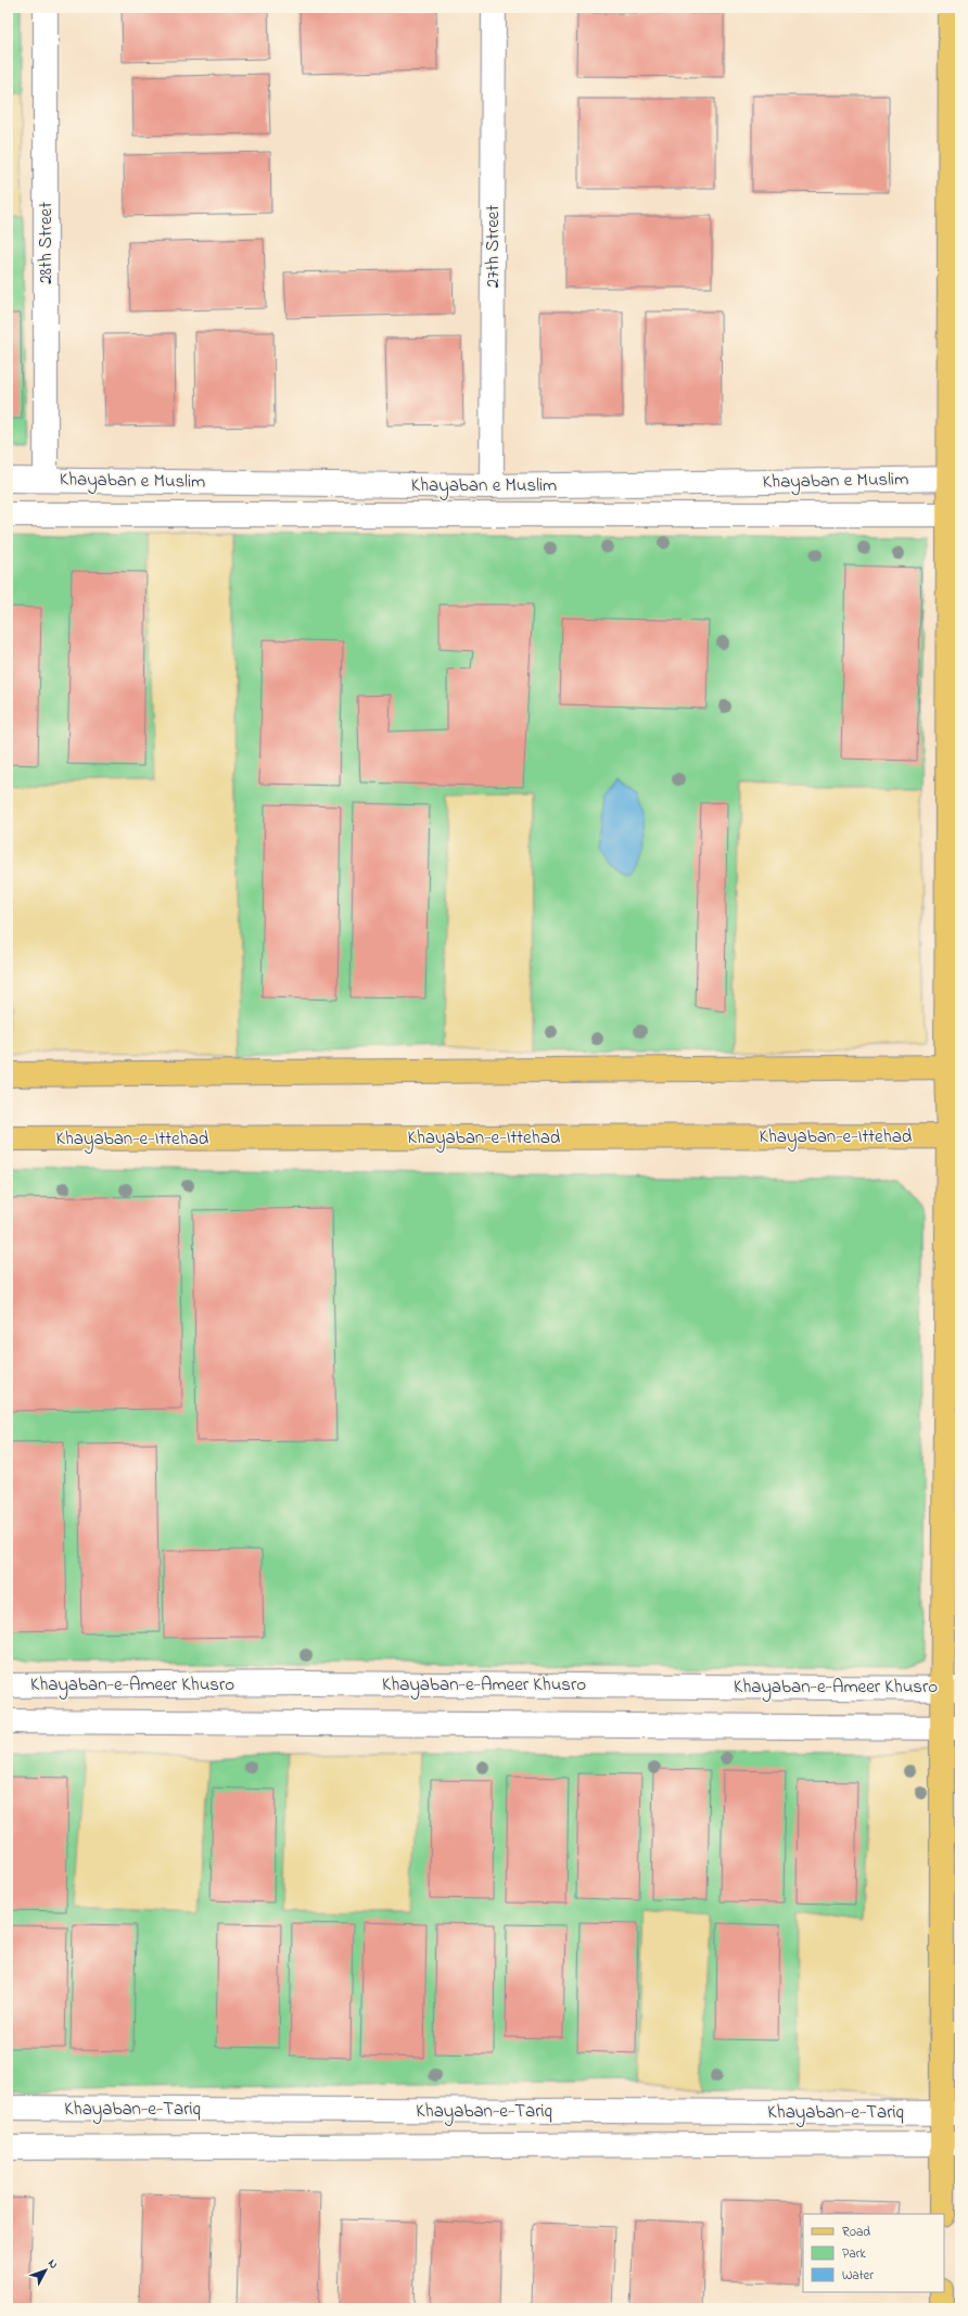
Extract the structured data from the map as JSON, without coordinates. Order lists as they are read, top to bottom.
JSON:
{
  "streets": {
    "main road": ["Khayaban-e-Ittehad"],
    "street": [
      "28th Street",
      "27th Street",
      "Khayaban e Muslim",
      "Khayaban-e-Ameer Khusro",
      "Khayaban-e-Tariq"
    ]
  },
  "crossings": [
    ["28th Street", "Khayaban e Muslim"],
    ["27th Street", "Khayaban e Muslim"]
  ],
  "legend": ["Road", "Park", "Water"],
  "north": "top right"
}
